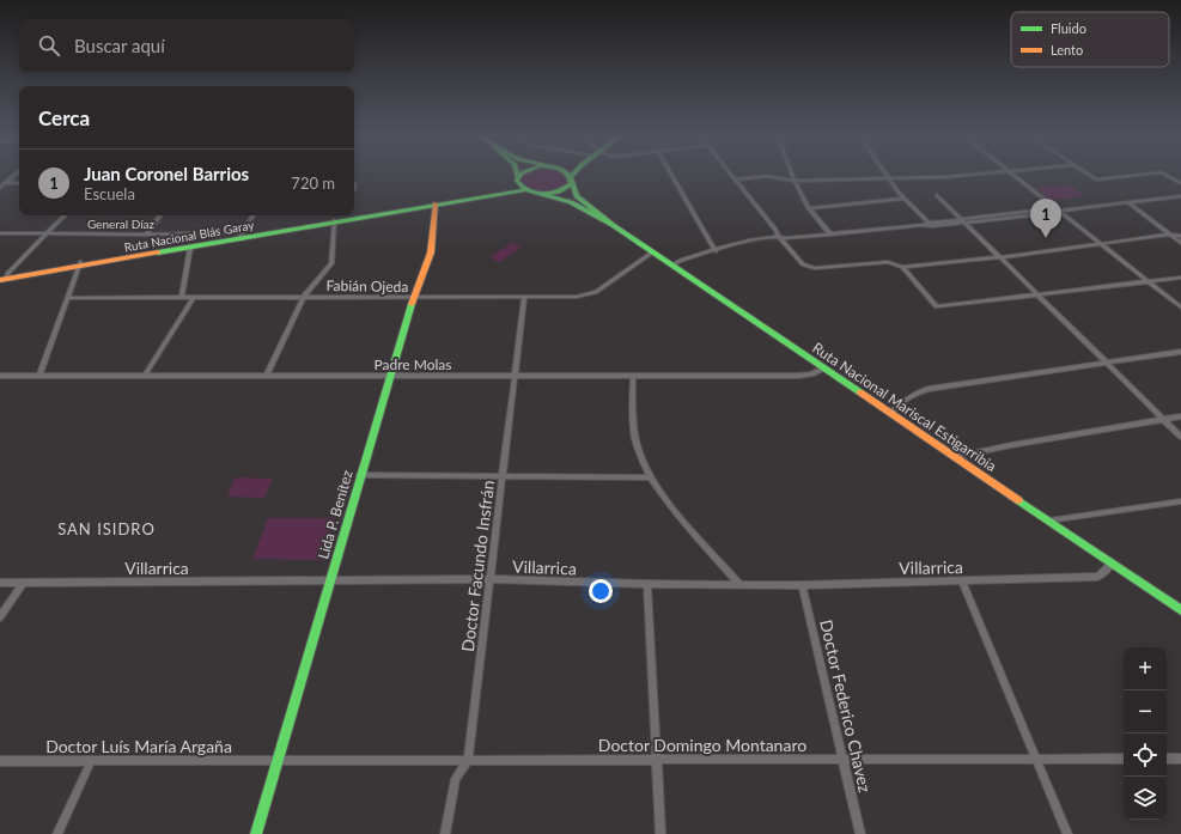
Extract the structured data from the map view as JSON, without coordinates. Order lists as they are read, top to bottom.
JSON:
{
  "streets": {
    "main road": ["Ruta Nacional Blás Garay", "Ruta Nacional Mariscal Estigarribia", "Lida P. Benítez"],
    "street": [
      "General Díaz",
      "Fabián Ojeda",
      "Padre Molas",
      "Doctor Facundo Insfrán",
      "Villarrica",
      "Doctor Federico Chavez",
      "Doctor Domingo Montanaro",
      "Doctor Luís María Argaña"
    ]
  },
  "crossings": [
    ["General Díaz", "Ruta Nacional Blás Garay"],
    ["Ruta Nacional Blás Garay", "Lida P. Benítez"],
    ["Fabián Ojeda", "Ruta Nacional Mariscal Estigarribia"],
    ["Fabián Ojeda", "Lida P. Benítez"],
    ["Fabián Ojeda", "Doctor Facundo Insfrán"],
    ["Padre Molas", "Ruta Nacional Mariscal Estigarribia"],
    ["Padre Molas", "Lida P. Benítez"],
    ["Padre Molas", "Doctor Facundo Insfrán"],
    ["Ruta Nacional Mariscal Estigarribia", "Villarrica"],
    ["Lida P. Benítez", "Villarrica"],
    ["Lida P. Benítez", "Doctor Domingo Montanaro"],
    ["Lida P. Benítez", "Doctor Luís María Argaña"],
    ["Doctor Facundo Insfrán", "Villarrica"],
    ["Doctor Facundo Insfrán", "Doctor Domingo Montanaro"],
    ["Villarrica", "Doctor Federico Chavez"],
    ["Doctor Federico Chavez", "Doctor Domingo Montanaro"],
    ["Doctor Domingo Montanaro", "Doctor Luís María Argaña"]
  ],
  "districts": ["SAN ISIDRO"],
  "legend": ["Fluido", "Lento"],
  "page": {
    "search": "Buscar aquí",
    "heading": "Cerca",
    "list": [
      {
        "mark": "1",
        "name": "Juan Coronel Barrios",
        "note": "Escuela",
        "value": "720 m"
      }
    ],
    "pins": "1",
    "map_buttons": ["+", "−"]
  }
}
